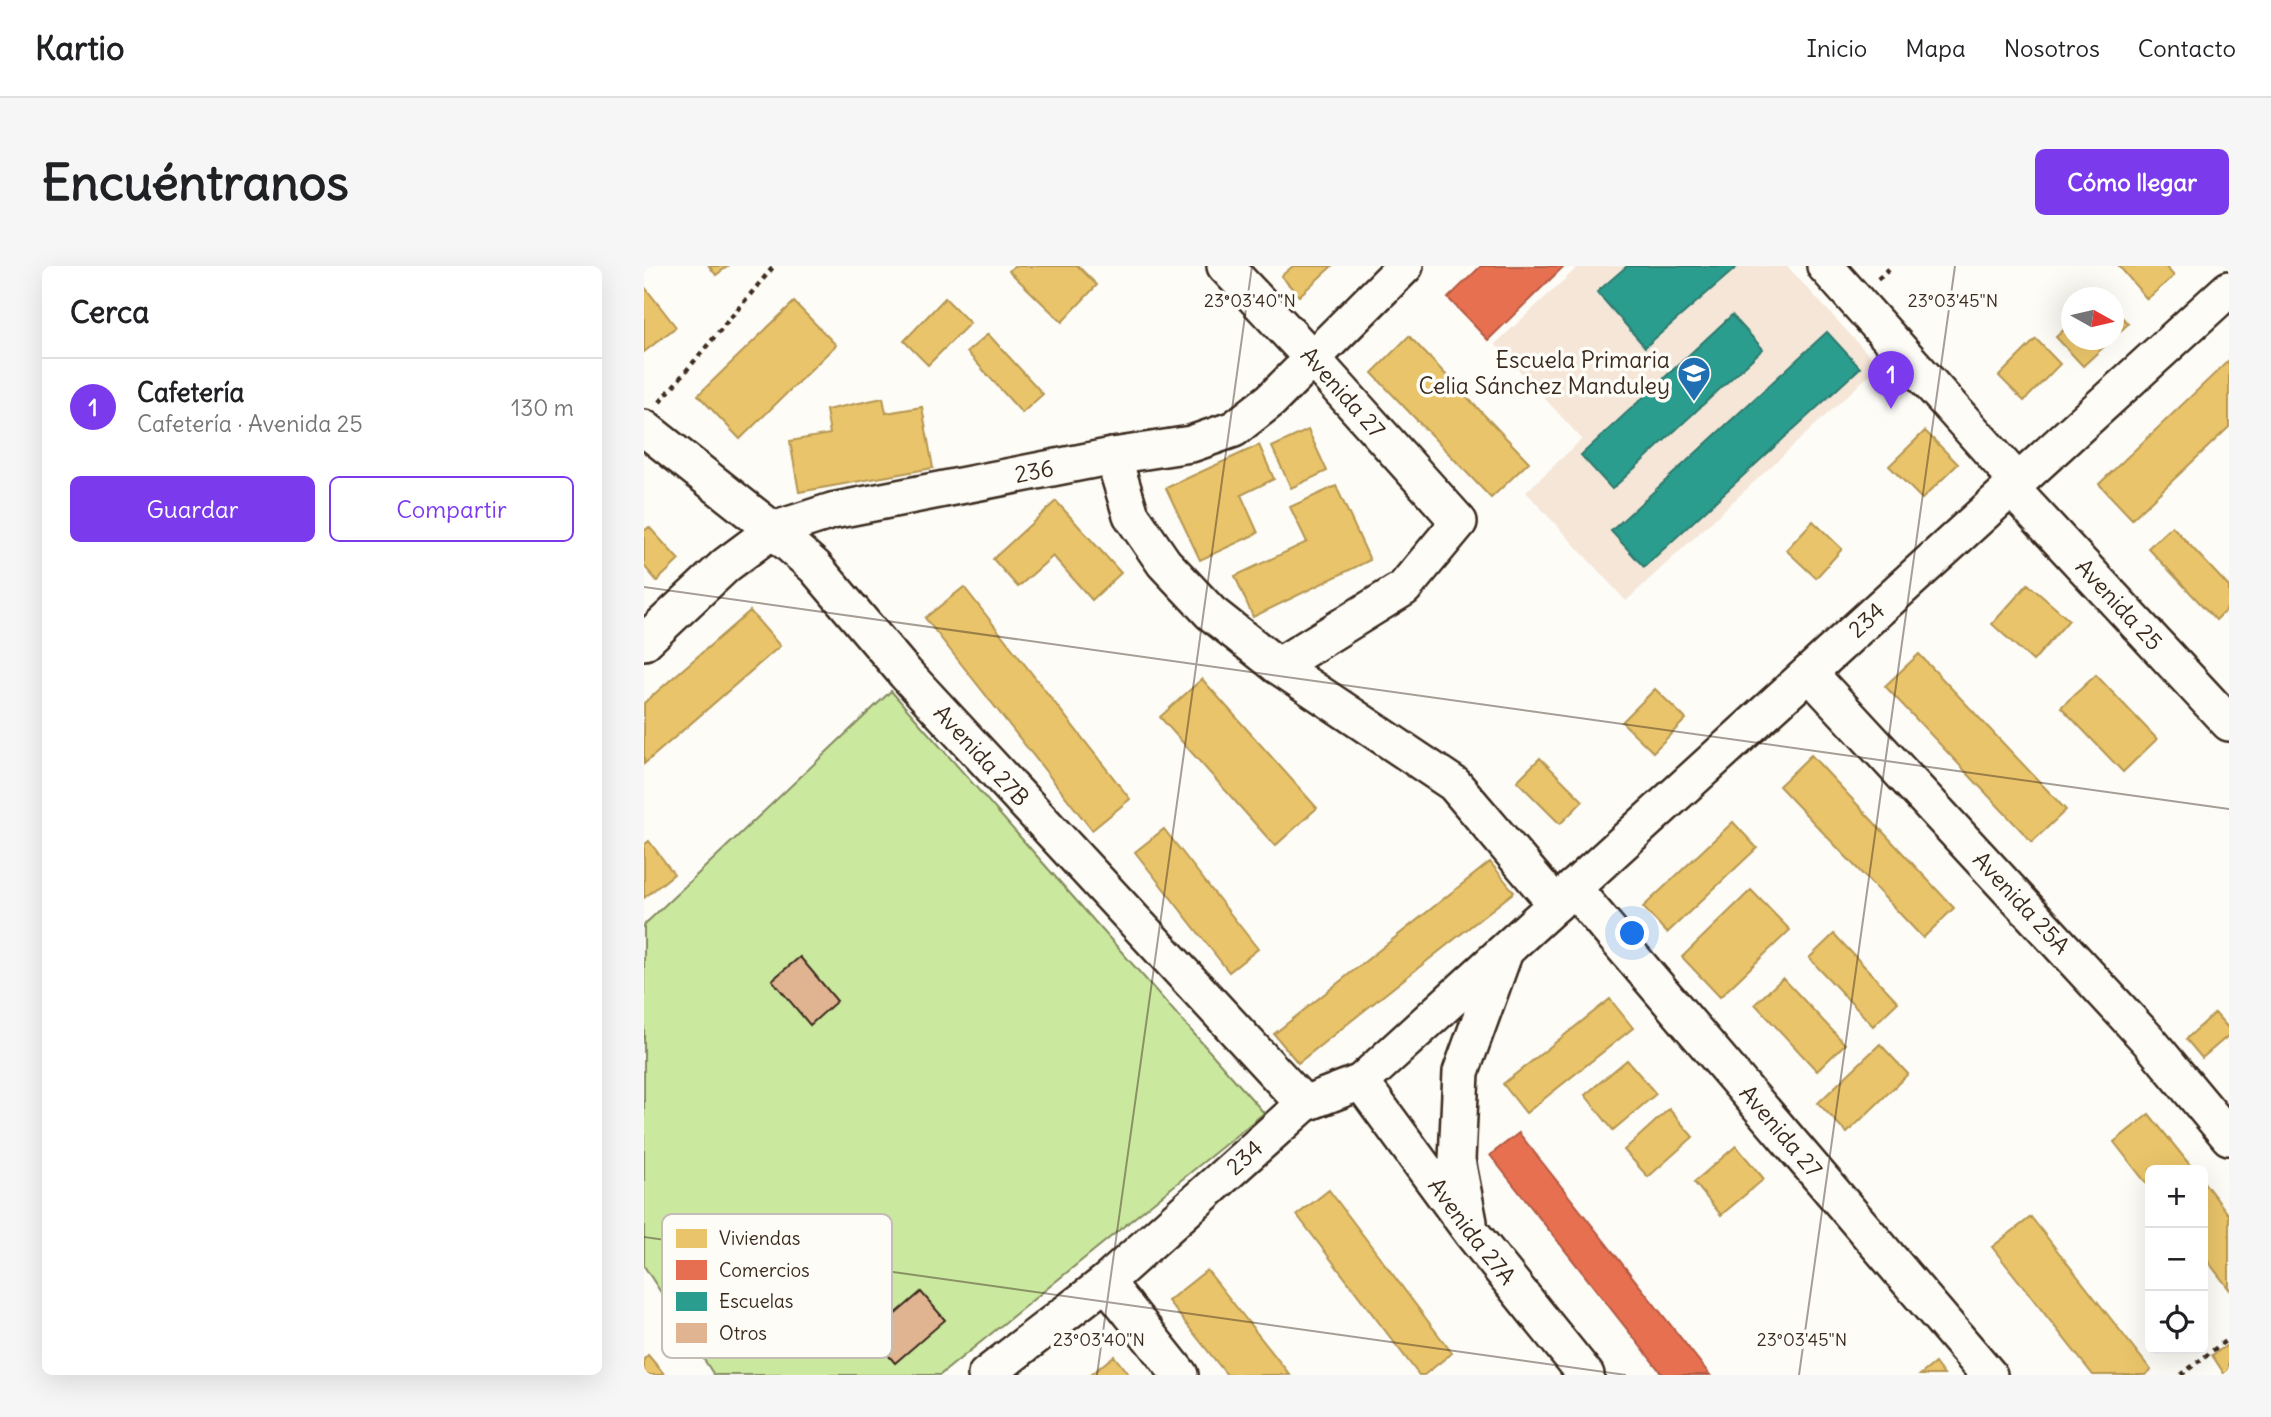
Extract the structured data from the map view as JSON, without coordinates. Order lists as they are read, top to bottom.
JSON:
{
  "streets": {
    "street": [
      "Avenida 27",
      "236",
      "Avenida 25",
      "234",
      "Avenida 27B",
      "Avenida 25A",
      "Avenida 27A"
    ]
  },
  "crossings": [
    ["Avenida 27", "236"],
    ["Avenida 27", "234"],
    ["236", "Avenida 27B"],
    ["Avenida 25", "234"],
    ["234", "Avenida 27B"],
    ["234", "Avenida 25A"],
    ["234", "Avenida 27A"]
  ],
  "places": {
    "school or university": ["Escuela Primaria Celia Sánchez Manduley"]
  },
  "legend": [
    "Viviendas",
    "Comercios",
    "Escuelas",
    "Otros"
  ],
  "north": "right",
  "page": {
    "header": "Kartio",
    "nav": [
      "Inicio",
      "Mapa",
      "Nosotros",
      "Contacto"
    ],
    "buttons": [
      "Cómo llegar",
      ["Guardar", "Compartir"]
    ],
    "title": "Encuéntranos",
    "heading": "Cerca",
    "pins": "1",
    "list": [
      {
        "mark": "1",
        "name": "Cafetería",
        "note": "Cafetería · Avenida 25",
        "value": "130 m"
      }
    ],
    "map_buttons": ["+", "−"]
  },
  "coordinates": ["23°03'40\"N", "23°03'45\"N"]
}
